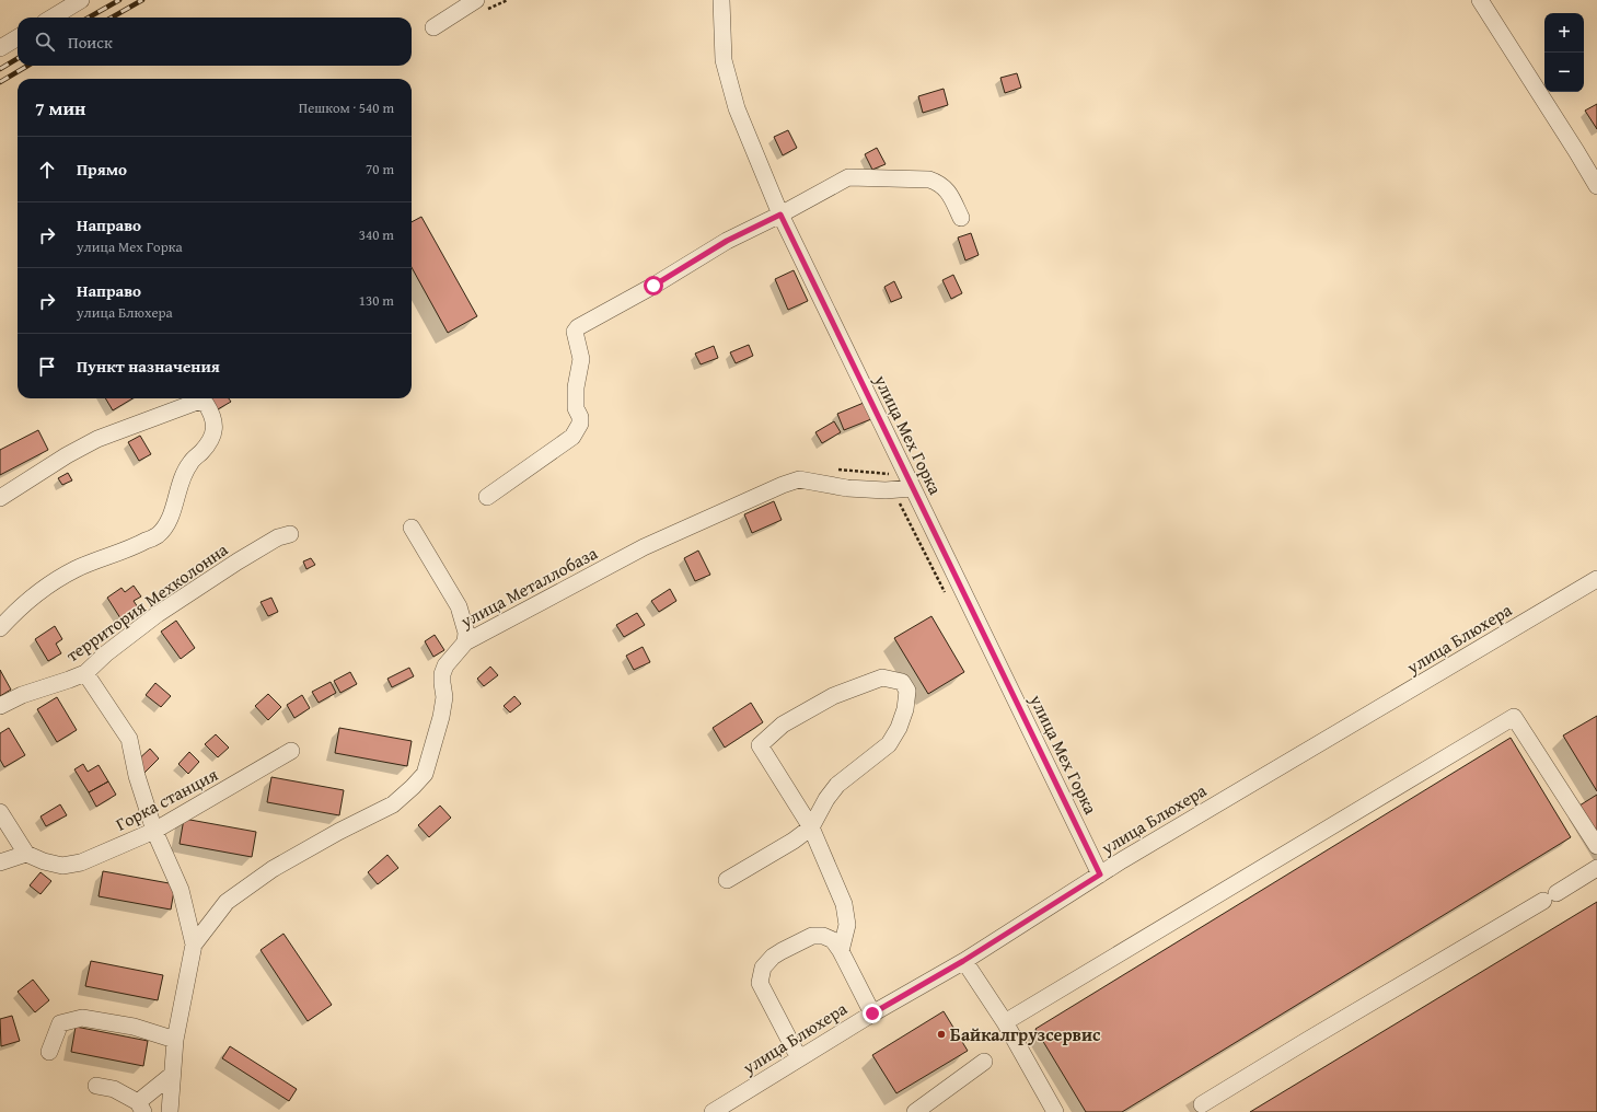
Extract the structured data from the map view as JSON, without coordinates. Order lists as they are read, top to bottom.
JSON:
{
  "streets": {
    "street": [
      "улица Мех Горка",
      "улица Металлобаза",
      "территория Мехколонна",
      "улица Блюхера",
      "Горка станция"
    ]
  },
  "crossings": [
    ["улица Мех Горка", "улица Металлобаза"],
    ["улица Мех Горка", "улица Блюхера"]
  ],
  "places": ["Байкалгрузсервис"],
  "page": {
    "map_buttons": ["+", "−"],
    "search": "Поиск",
    "heading": ["7 мин", "Пешком · 540 m"],
    "list": [
      ["Прямо", "70 m"],
      ["Направо", "улица Мех Горка", "340 m"],
      ["Направо", "улица Блюхера", "130 m"],
      "Пункт назначения"
    ]
  }
}
